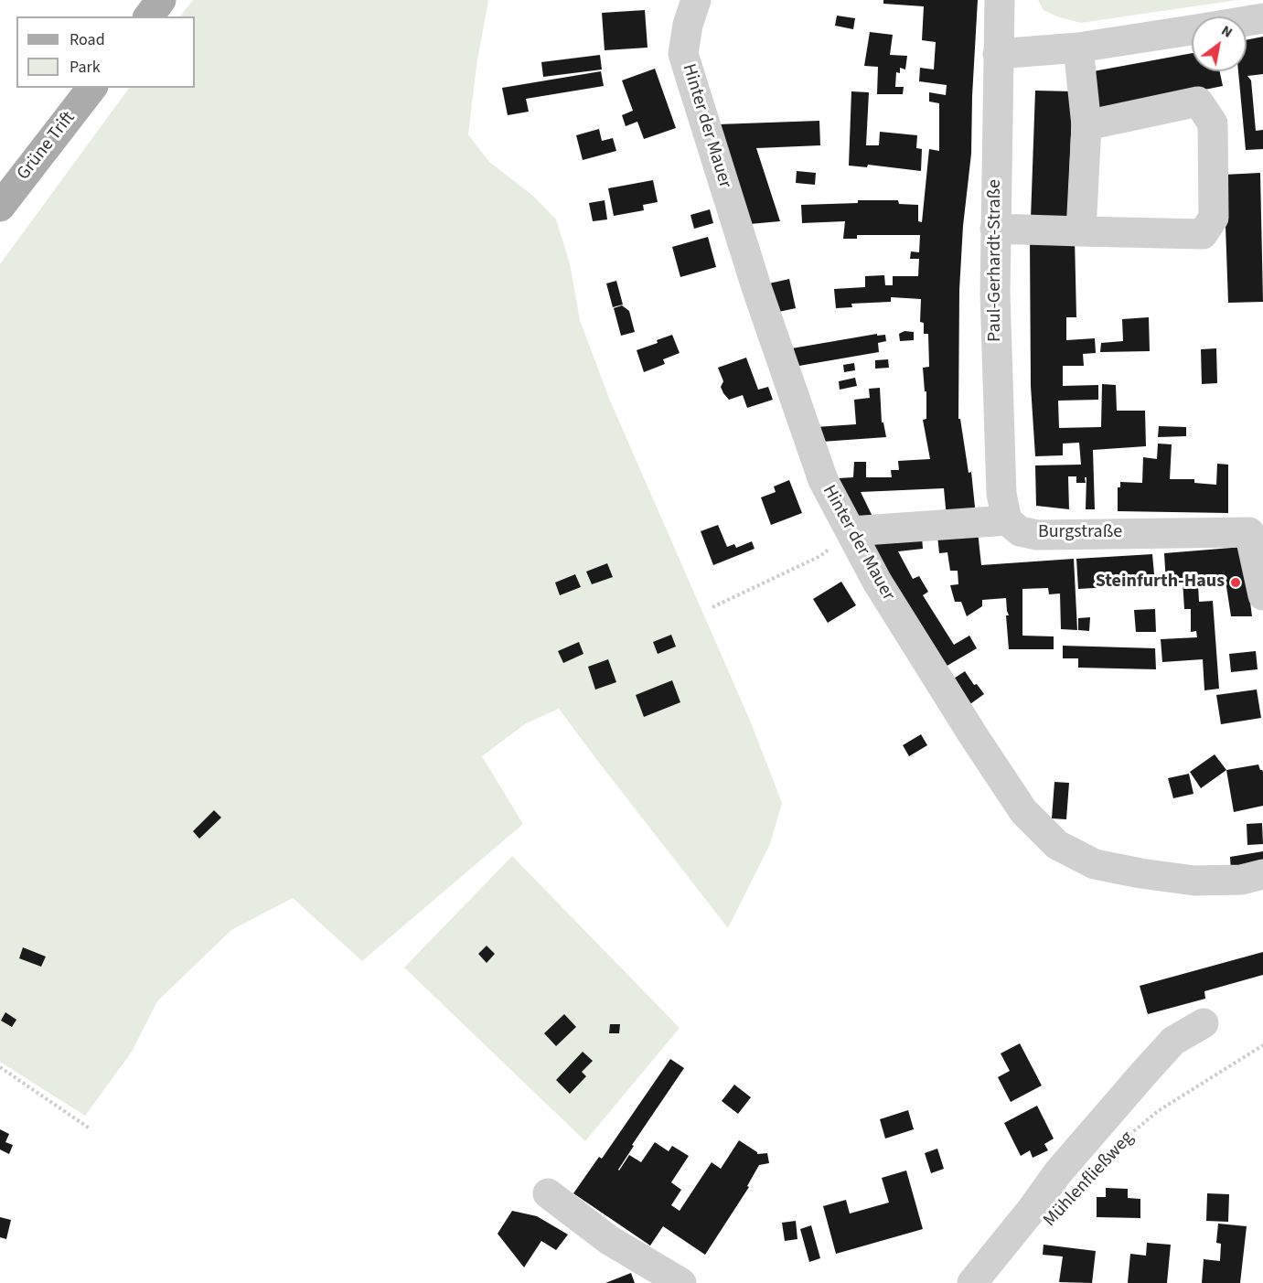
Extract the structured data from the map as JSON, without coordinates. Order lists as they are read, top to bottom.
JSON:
{
  "streets": {
    "main road": ["Grüne Trift"],
    "street": ["Hinter der Mauer", "Paul-Gerhardt-Straße", "Burgstraße"],
    "path": ["Mühlenfließweg"]
  },
  "crossings": [
    ["Paul-Gerhardt-Straße", "Burgstraße"]
  ],
  "places": ["Steinfurth-Haus"],
  "legend": ["Road", "Park"],
  "north": "top right"
}
